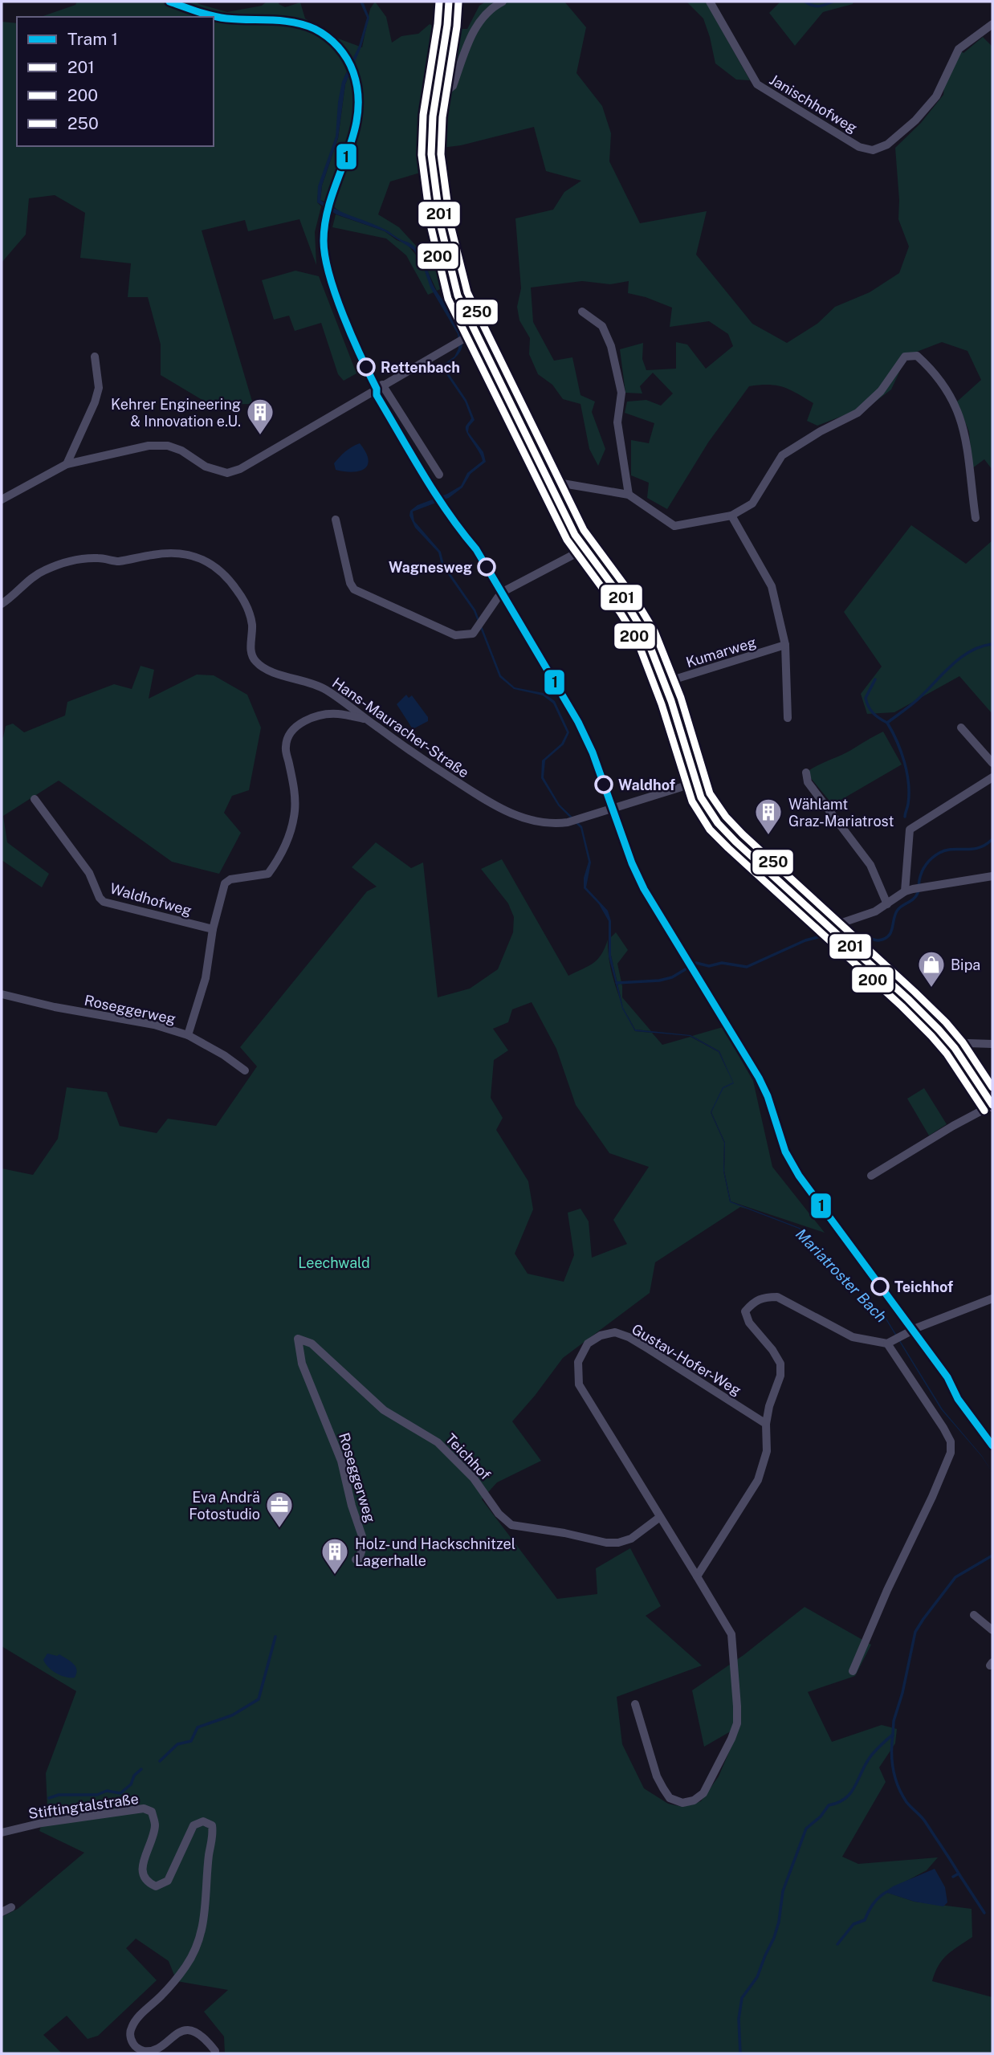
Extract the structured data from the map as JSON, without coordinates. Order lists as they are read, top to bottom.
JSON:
{
  "streets": {
    "street": [
      "Janischhofweg",
      "Kumarweg",
      "Hans-Mauracher-Straße",
      "Waldhofweg",
      "Roseggerweg",
      "Gustav-Hofer-Weg",
      "Teichhof",
      "Stiftingtalstraße"
    ]
  },
  "crossings": [
    ["Roseggerweg", "Teichhof"],
    ["Gustav-Hofer-Weg", "Teichhof"]
  ],
  "water": ["Mariatroster Bach"],
  "parks": ["Leechwald"],
  "places": {
    "other": [
      "Rettenbach",
      "Wagnesweg",
      "Waldhof",
      "Teichhof"
    ],
    "building": ["Kehrer Engineering & Innovation e.U.", "Wählamt Graz-Mariatrost", "Holz- und Hackschnitzel Lagerhalle"],
    "shop": ["Bipa"],
    "office": ["Eva Andrä Fotostudio"]
  },
  "lines": [
    "tram line 1",
    "transit line 201",
    "transit line 200",
    "transit line 250"
  ],
  "legend": [
    "Tram 1",
    "201",
    "200",
    "250"
  ]
}
